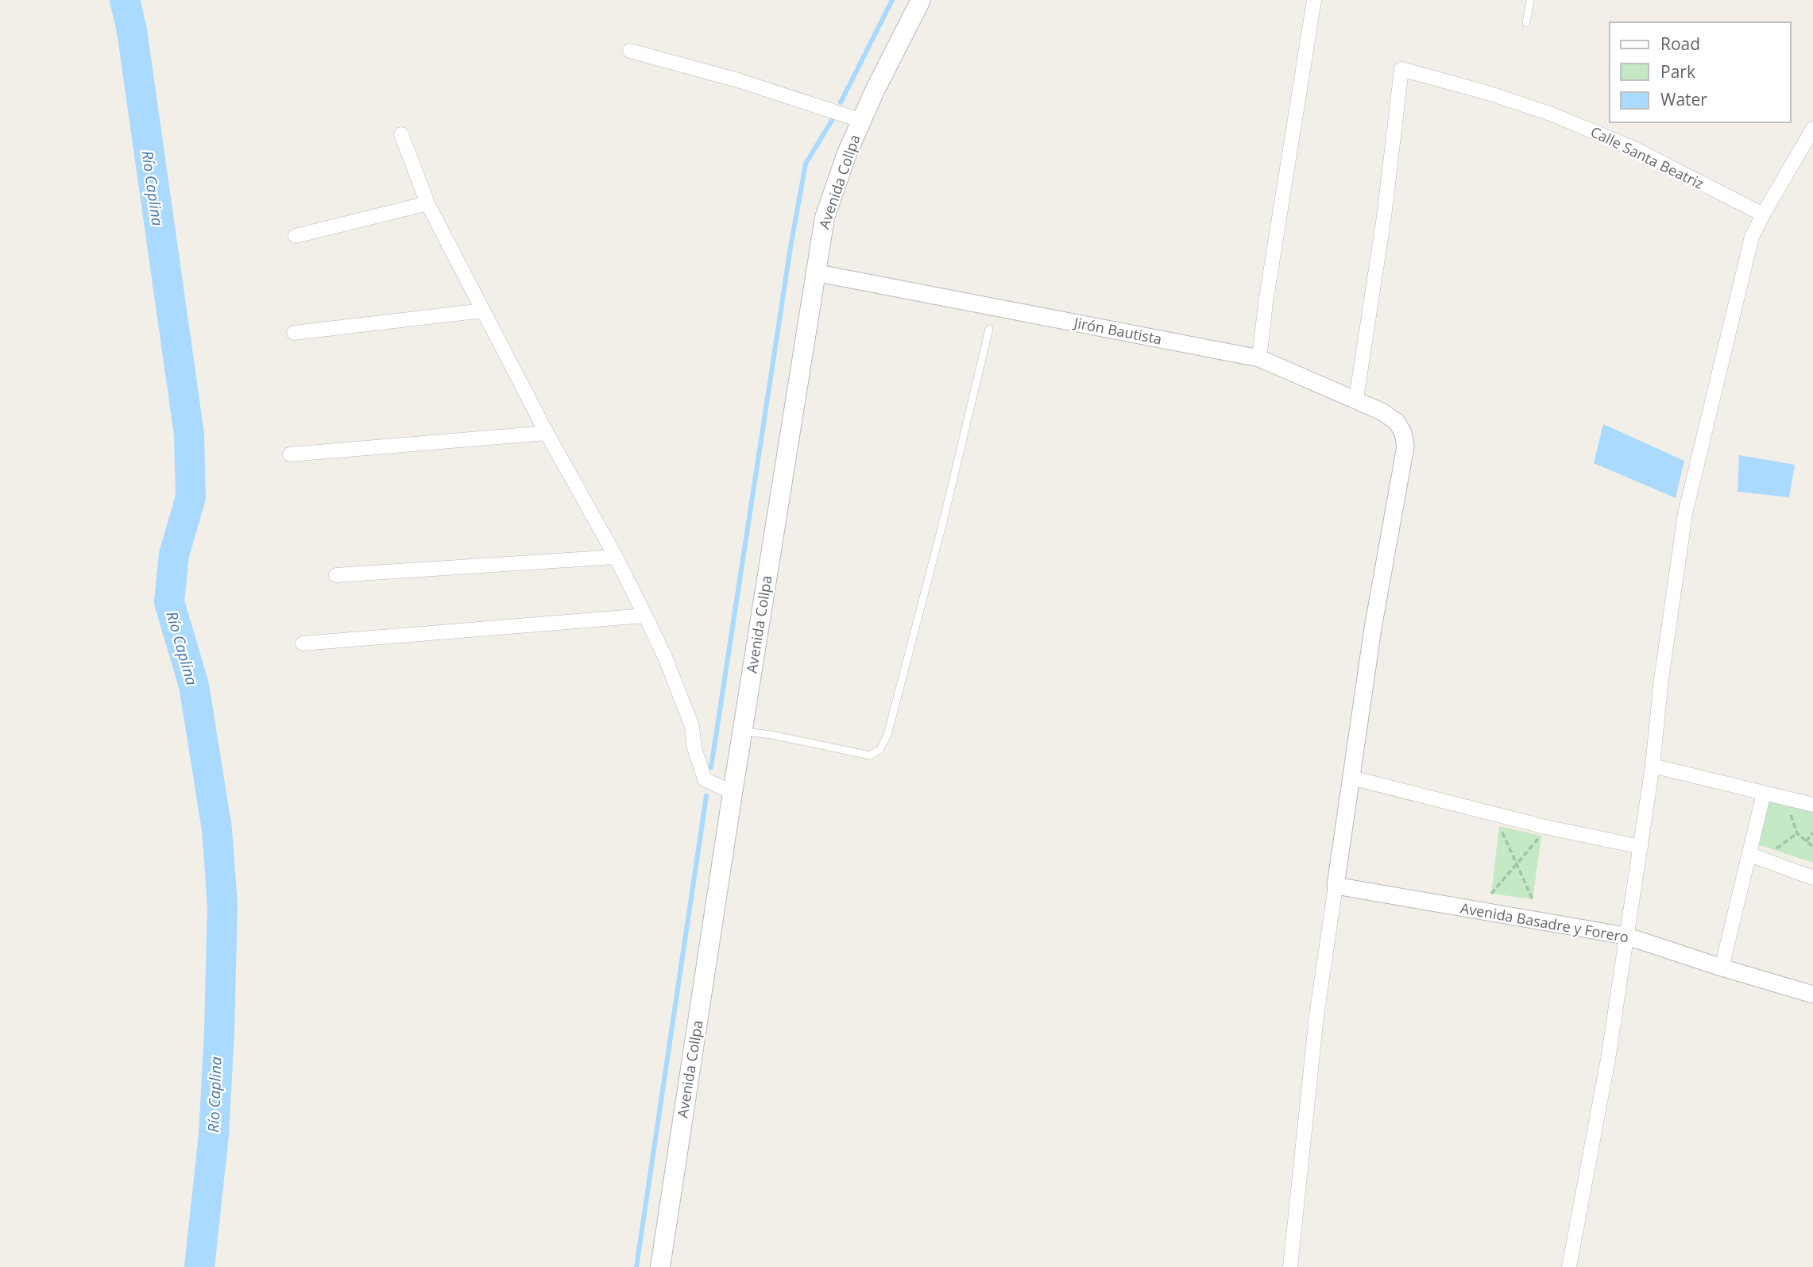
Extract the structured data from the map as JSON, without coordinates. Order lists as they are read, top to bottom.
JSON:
{
  "streets": {
    "main road": ["Avenida Collpa"],
    "street": ["Calle Santa Beatriz", "Jirón Bautista", "Avenida Basadre y Forero"]
  },
  "crossings": [
    ["Calle Santa Beatriz", "Jirón Bautista"],
    ["Avenida Collpa", "Jirón Bautista"]
  ],
  "water": ["Río Caplina"],
  "legend": ["Road", "Park", "Water"]
}
